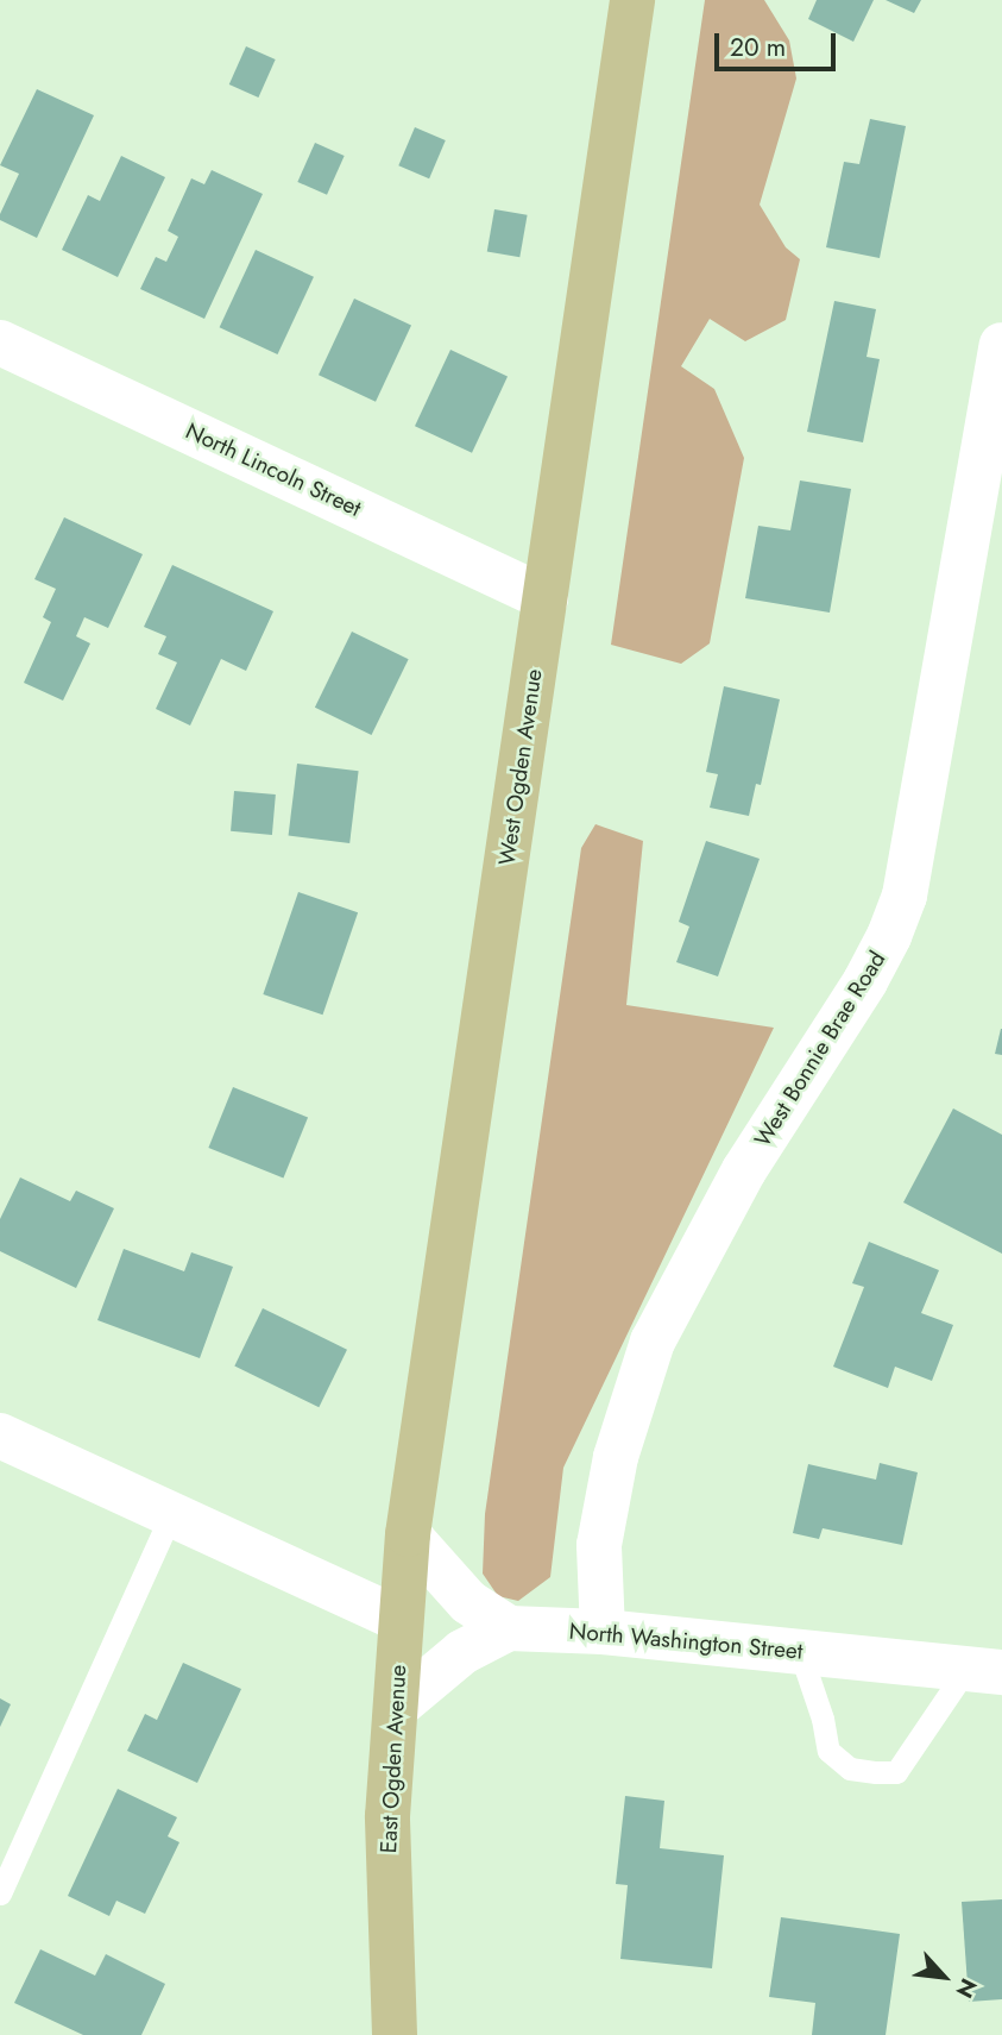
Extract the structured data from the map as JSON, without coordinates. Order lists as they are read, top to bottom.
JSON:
{
  "streets": {
    "main road": ["West Ogden Avenue", "East Ogden Avenue"],
    "street": ["North Lincoln Street", "West Bonnie Brae Road", "North Washington Street"]
  },
  "crossings": [
    ["North Lincoln Street", "West Ogden Avenue"],
    ["West Ogden Avenue", "East Ogden Avenue"],
    ["West Bonnie Brae Road", "North Washington Street"]
  ],
  "scale_bar": "20 m",
  "north": "bottom right"
}
